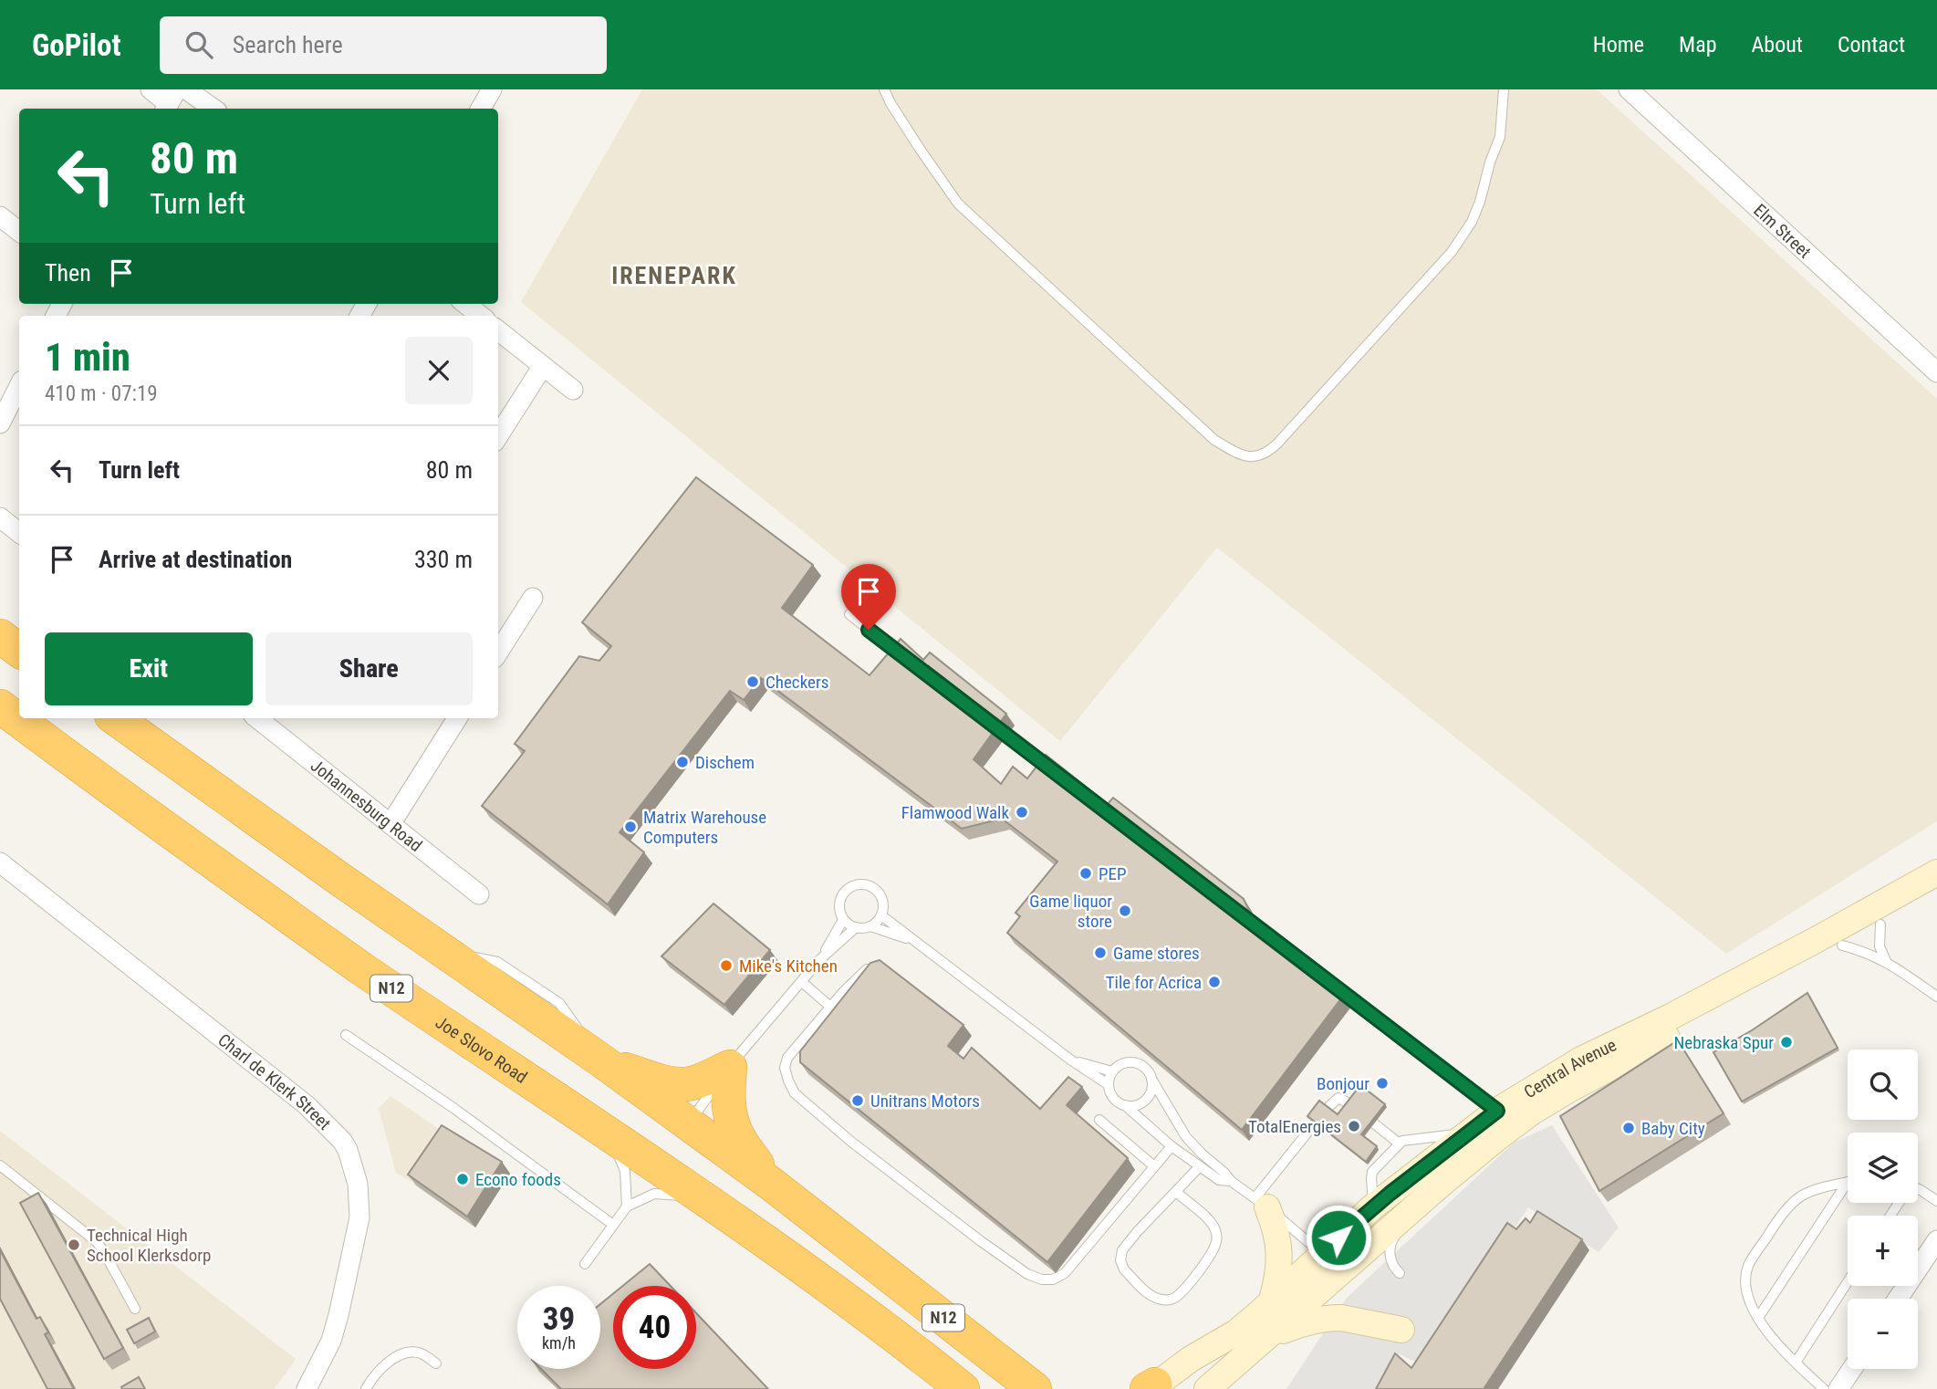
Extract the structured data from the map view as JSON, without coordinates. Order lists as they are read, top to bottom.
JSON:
{
  "streets": {
    "highway": ["N12", "Joe Slovo Road"],
    "street": [
      "Elm Street",
      "Johannesburg Road",
      "Central Avenue",
      "Charl de Klerk Street"
    ]
  },
  "districts": ["IRENEPARK"],
  "places": [
    "Checkers",
    "Dischem",
    "Flamwood Walk",
    "Matrix Warehouse Computers",
    "PEP",
    "Game liquor store",
    "Game stores",
    "Mike's Kitchen",
    "Tile for Acrica",
    "Nebraska Spur",
    "Bonjour",
    "Unitrans Motors",
    "TotalEnergies",
    "Baby City",
    "Econo foods",
    "Technical High School Klerksdorp"
  ],
  "page": {
    "header": "GoPilot",
    "search": "Search here",
    "nav": [
      "Home",
      "Map",
      "About",
      "Contact"
    ],
    "turn": ["80 m", "Turn left"],
    "then": "Then",
    "heading": ["1 min", "410 m · 07:19"],
    "list": [
      {
        "name": "Turn left",
        "value": "80 m"
      },
      {
        "name": "Arrive at destination",
        "value": "330 m"
      }
    ],
    "buttons": ["Exit", "Share"],
    "map_buttons": ["+", "−"],
    "speed": "39 km/h",
    "limit": "40"
  }
}
